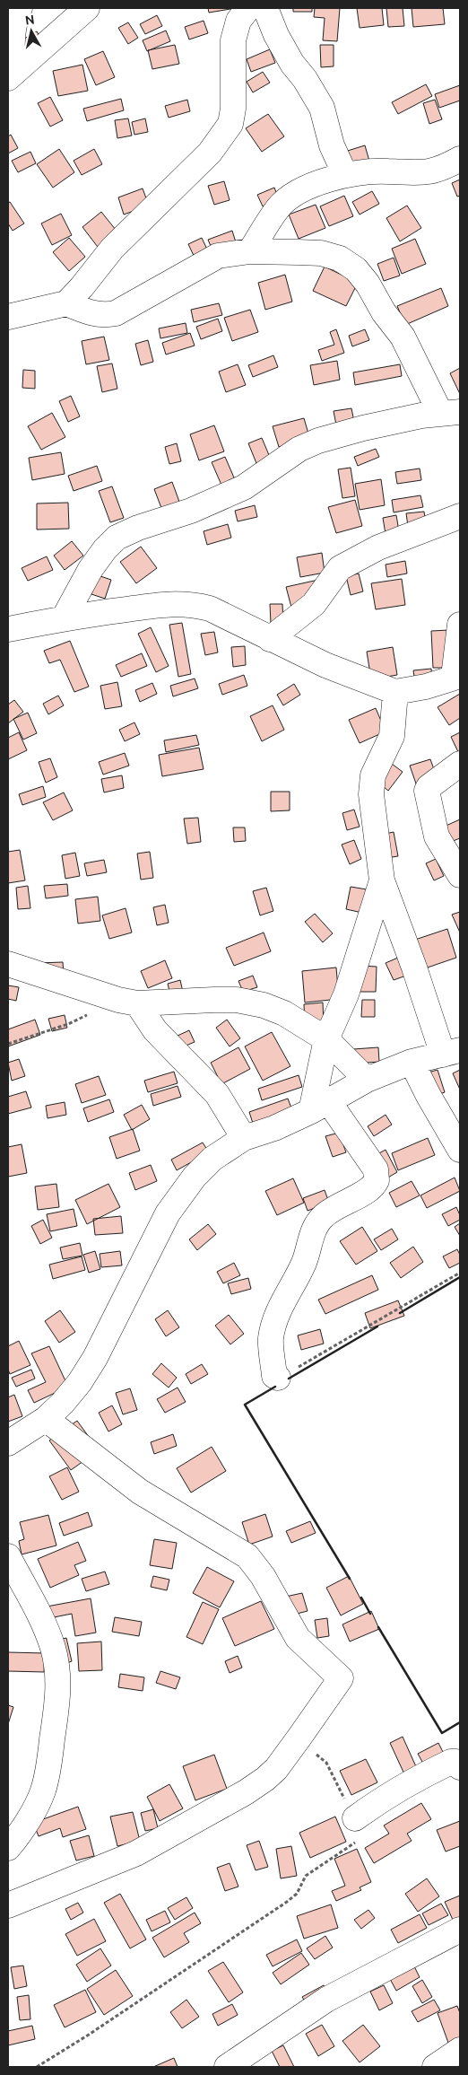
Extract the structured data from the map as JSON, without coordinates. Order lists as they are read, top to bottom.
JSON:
{
  "north": "top"
}
